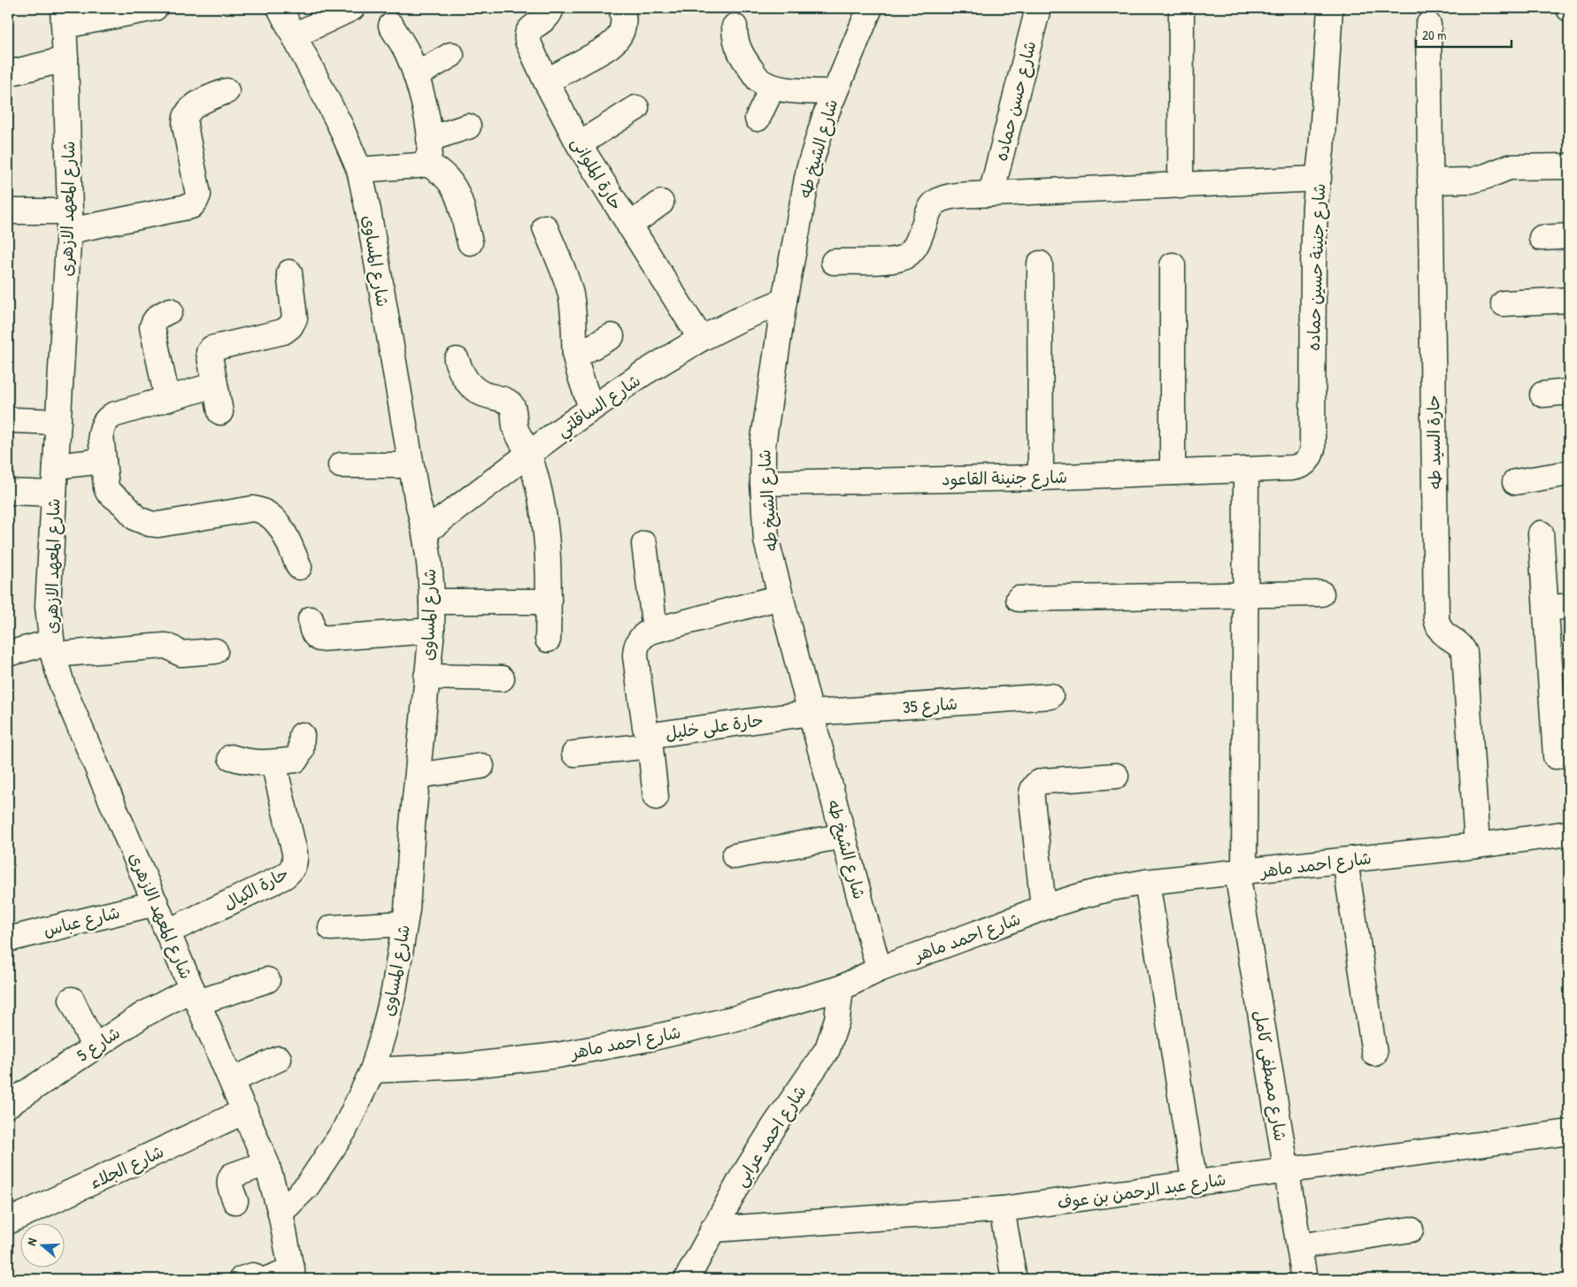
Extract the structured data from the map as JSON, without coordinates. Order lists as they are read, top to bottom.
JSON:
{
  "streets": {
    "street": [
      "شارع حسن حماده",
      "شارع الشيخ طه",
      "حارة الملوانى",
      "شارع المعهد الازهرى",
      "شارع المساوى",
      "شارع جنينة حسين حماده",
      "شارع الساقلتي",
      "حارة السيد طه",
      "شارع جنينة القاعود",
      "شارع 35",
      "حارة على خليل",
      "شارع احمد ماهر",
      "حارة الكيال",
      "شارع عباس",
      "شارع 5",
      "شارع مصطفى كامل",
      "شارع احمد عرابى",
      "شارع الجلاء",
      "شارع عبد الرحمن بن عوف"
    ]
  },
  "crossings": [
    ["شارع الشيخ طه", "شارع الساقلتي"],
    ["شارع الشيخ طه", "شارع جنينة القاعود"],
    ["شارع الشيخ طه", "شارع 35"],
    ["شارع الشيخ طه", "حارة على خليل"],
    ["شارع الشيخ طه", "شارع احمد ماهر"],
    ["حارة الملوانى", "شارع الساقلتي"],
    ["شارع المعهد الازهرى", "شارع المساوى"],
    ["شارع المعهد الازهرى", "حارة الكيال"],
    ["شارع المعهد الازهرى", "شارع عباس"],
    ["شارع المعهد الازهرى", "شارع 5"],
    ["شارع المعهد الازهرى", "شارع الجلاء"],
    ["شارع المساوى", "شارع الساقلتي"],
    ["شارع المساوى", "شارع احمد ماهر"],
    ["شارع جنينة حسين حماده", "شارع جنينة القاعود"],
    ["شارع جنينة حسين حماده", "شارع مصطفى كامل"],
    ["حارة السيد طه", "شارع احمد ماهر"],
    ["شارع جنينة القاعود", "شارع مصطفى كامل"],
    ["شارع 35", "حارة على خليل"],
    ["شارع احمد ماهر", "شارع مصطفى كامل"],
    ["شارع احمد ماهر", "شارع احمد عرابى"],
    ["شارع مصطفى كامل", "شارع عبد الرحمن بن عوف"],
    ["شارع احمد عرابى", "شارع عبد الرحمن بن عوف"]
  ],
  "scale_bar": "20 m",
  "north": "left"
}
